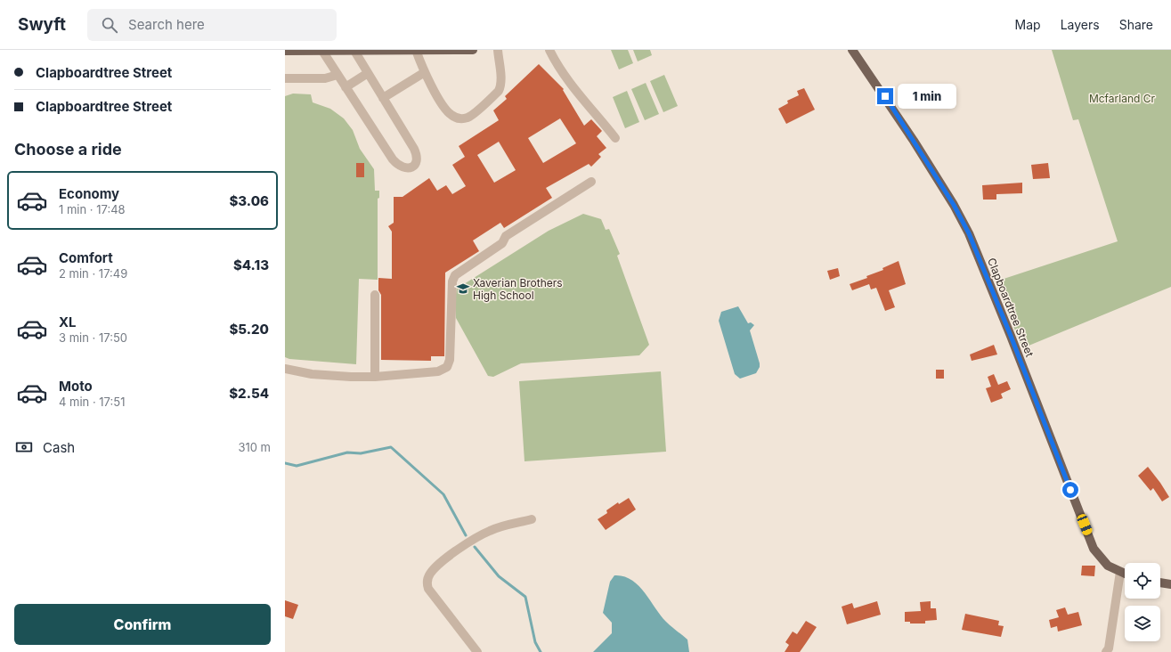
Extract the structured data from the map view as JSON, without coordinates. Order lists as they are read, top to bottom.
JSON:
{
  "streets": {
    "main road": ["Clapboardtree Street"]
  },
  "parks": ["Mcfarland Cr"],
  "places": {
    "school or university": ["Xaverian Brothers High School"]
  },
  "page": {
    "header": "Swyft",
    "search": "Search here",
    "nav": ["Map", "Layers", "Share"],
    "banner": ["Clapboardtree Street", "Clapboardtree Street"],
    "bubble": "1 min",
    "heading": "Choose a ride",
    "list": [
      {
        "name": "Economy",
        "note": "1 min · 17:48",
        "value": "$3.06"
      },
      {
        "name": "Comfort",
        "note": "2 min · 17:49",
        "value": "$4.13"
      },
      {
        "name": "XL",
        "note": "3 min · 17:50",
        "value": "$5.20"
      },
      {
        "name": "Moto",
        "note": "4 min · 17:51",
        "value": "$2.54"
      }
    ],
    "pay": ["Cash", "310 m"],
    "buttons": "Confirm"
  }
}
